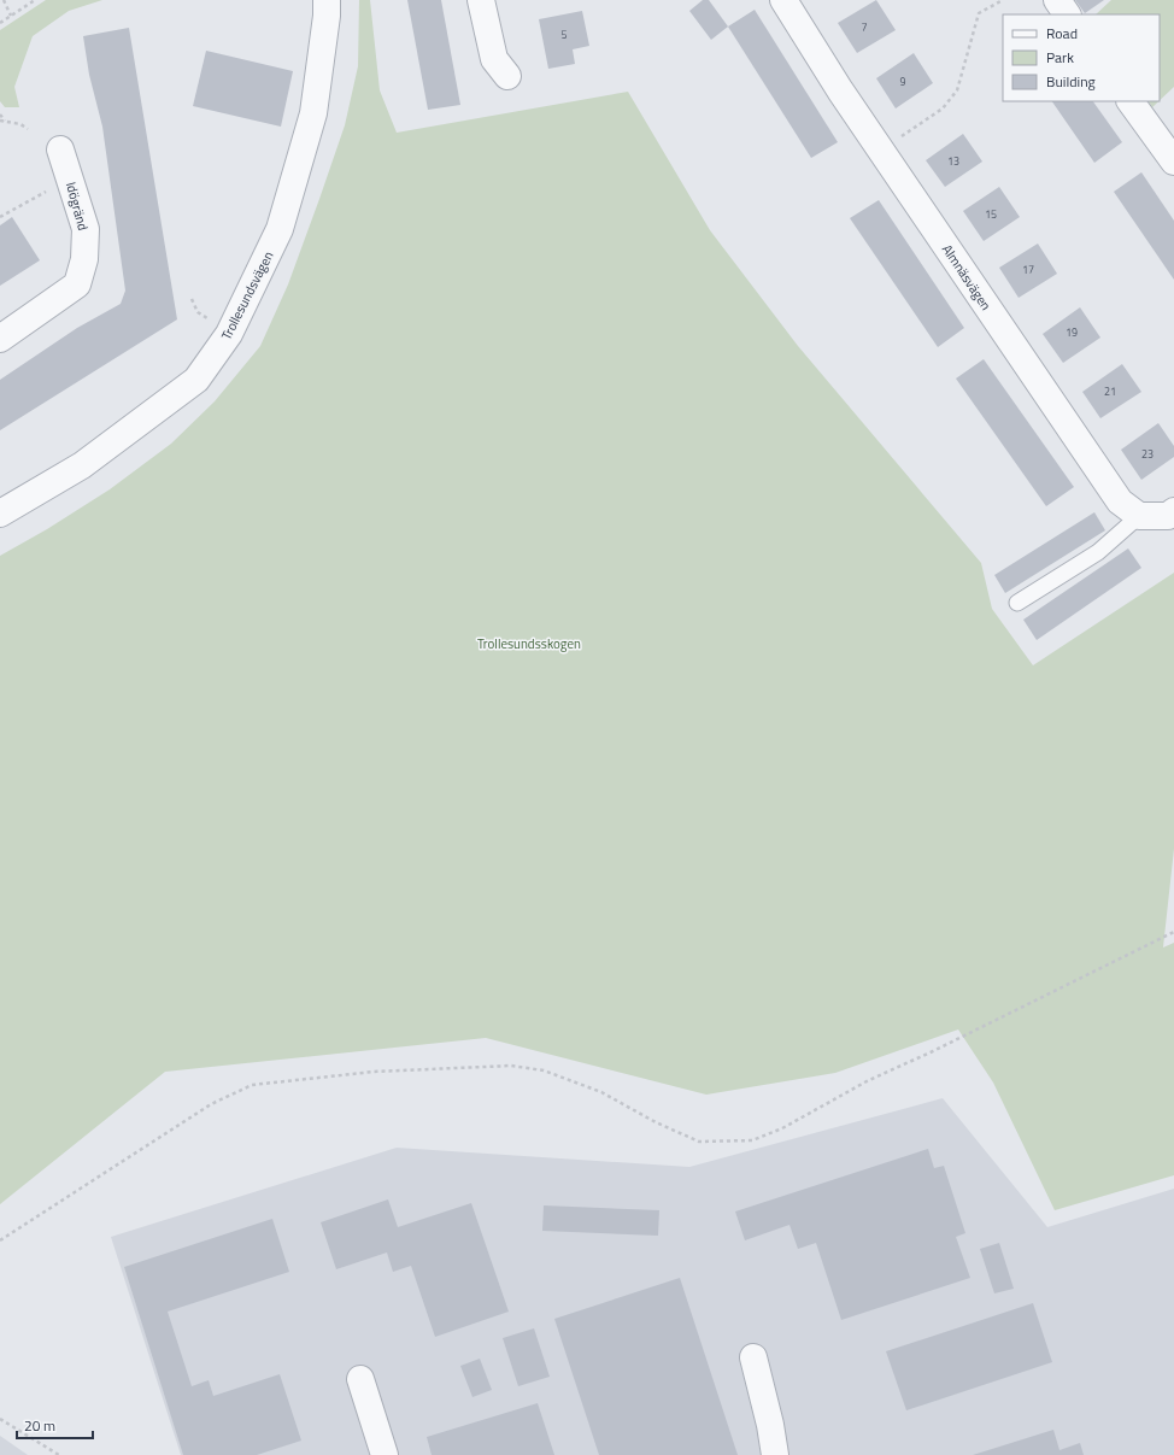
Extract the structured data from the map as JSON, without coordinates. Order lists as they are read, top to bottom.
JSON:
{
  "streets": {
    "street": ["Idögränd", "Almnäsvägen", "Trollesundsvägen"]
  },
  "parks": ["Trollesundsskogen"],
  "house_numbers": [
    "7",
    "5",
    "9",
    "13",
    "15",
    "17",
    "19",
    "21",
    "23"
  ],
  "legend": ["Road", "Park", "Building"],
  "scale_bar": "20 m"
}
